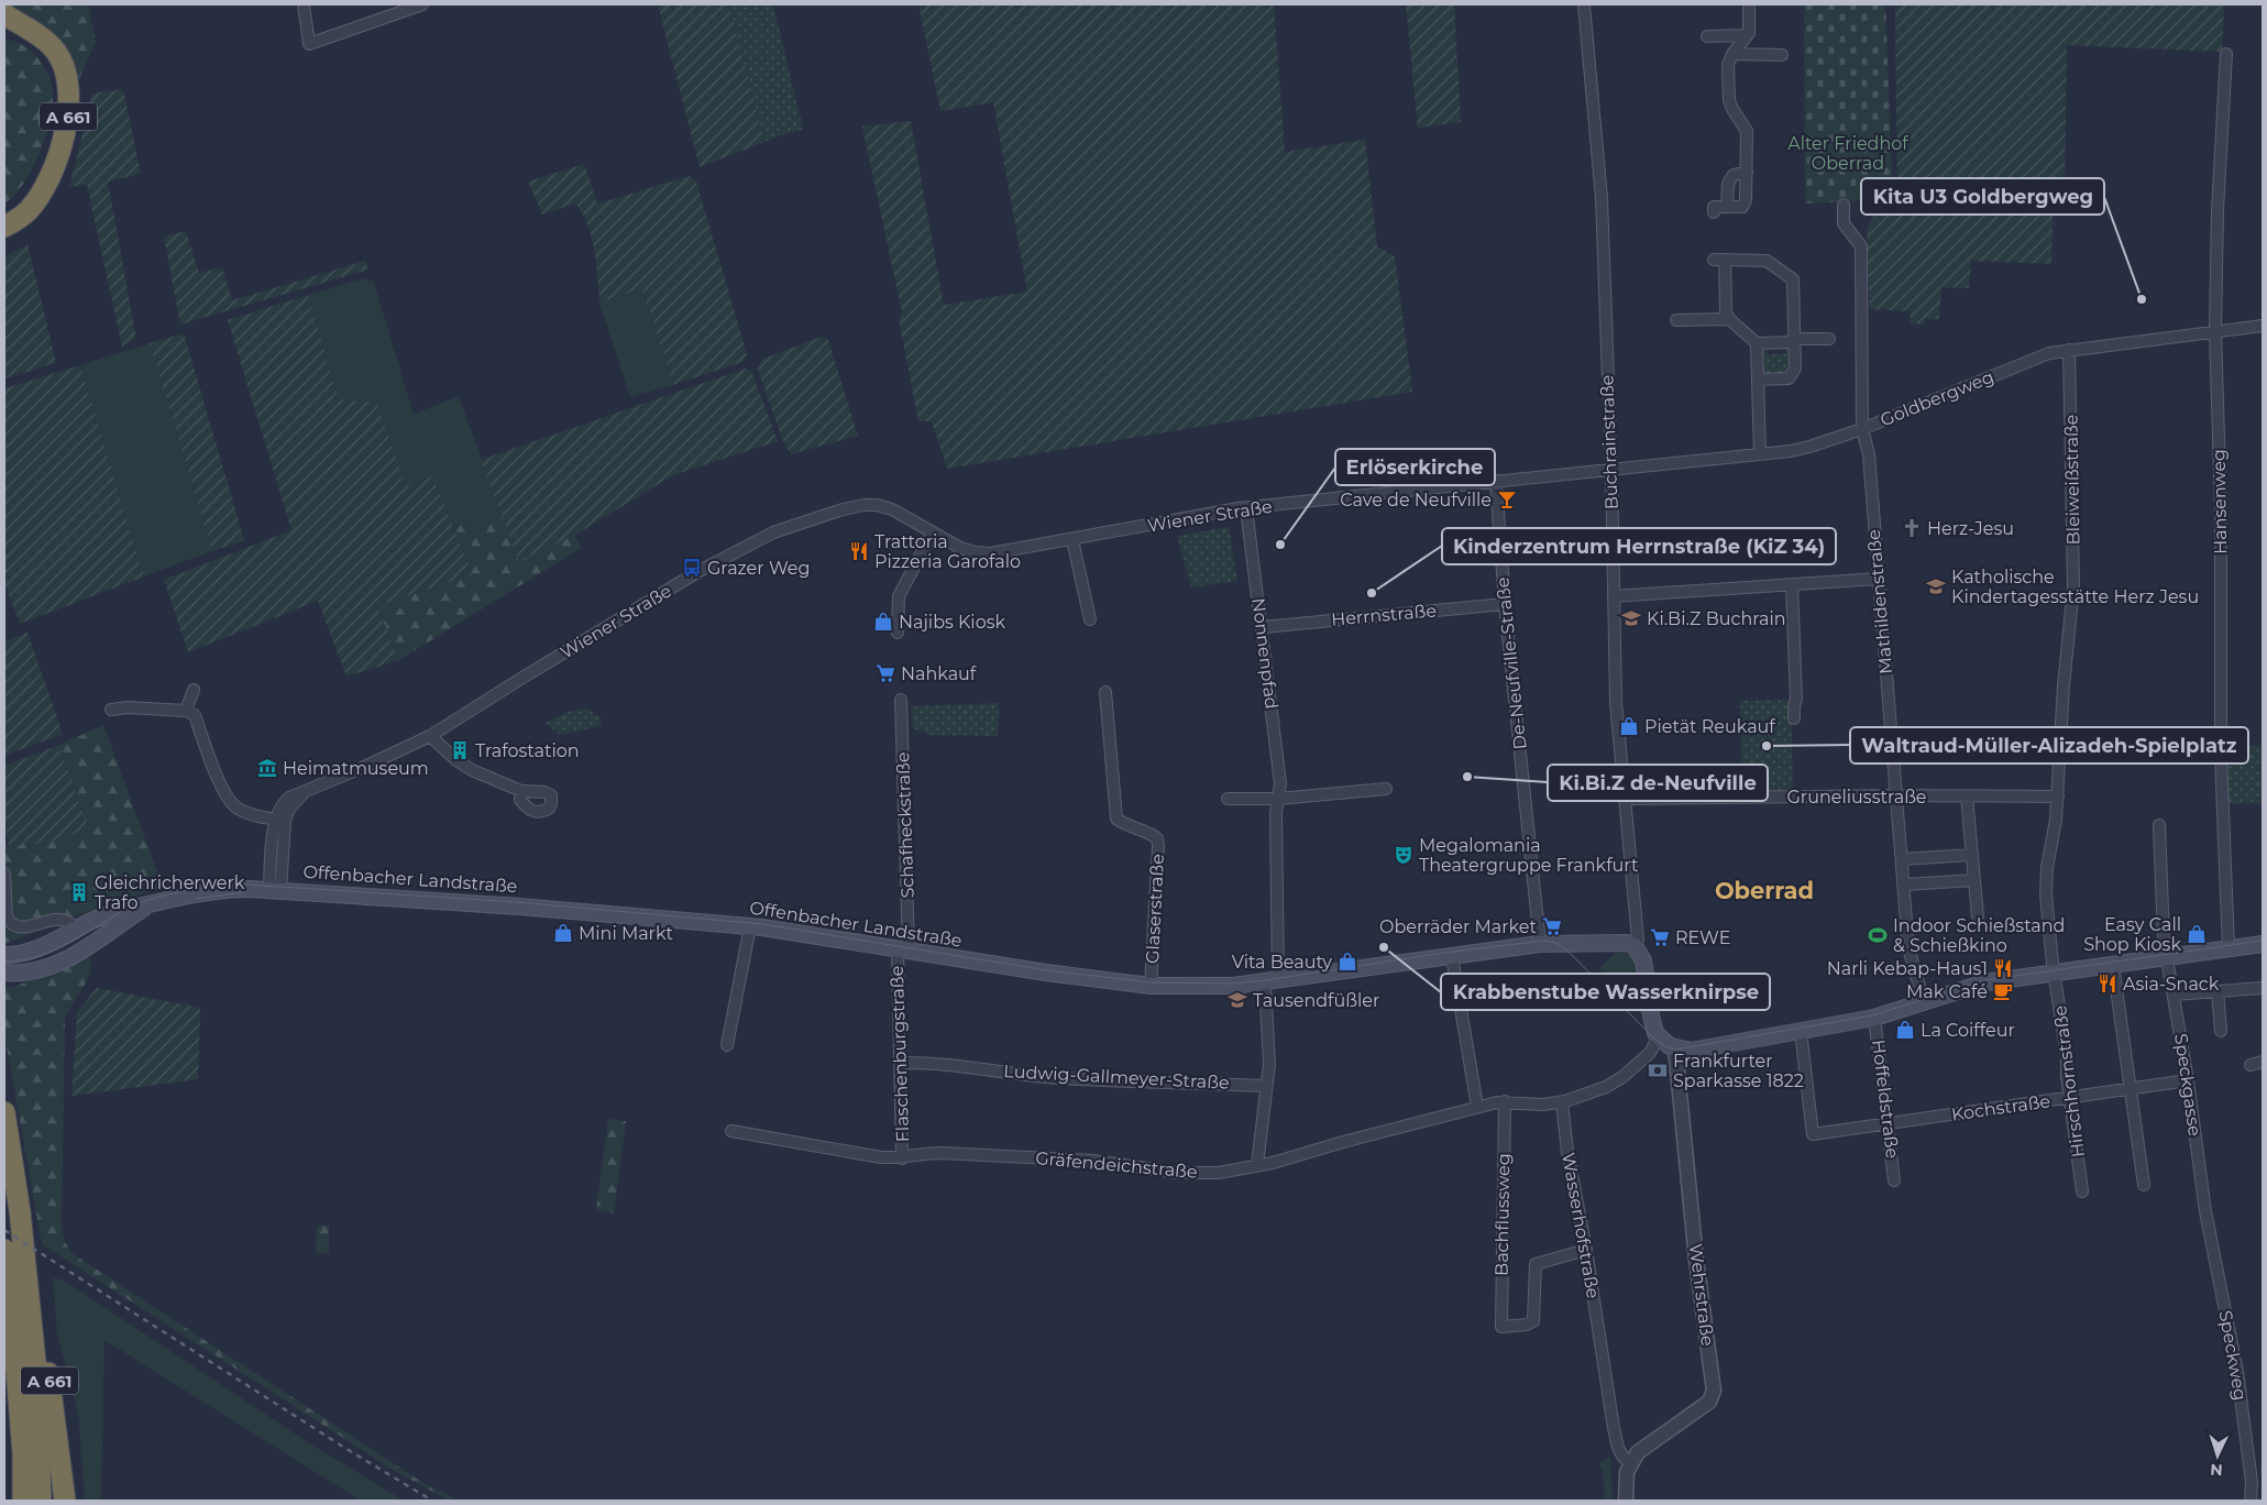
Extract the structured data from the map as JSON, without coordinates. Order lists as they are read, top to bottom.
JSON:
{
  "streets": {
    "highway": ["A 661"],
    "main road": ["Offenbacher Landstraße"],
    "street": [
      "Goldbergweg",
      "Buchrainstraße",
      "Bleiweißstraße",
      "Hansenweg",
      "Wiener Straße",
      "Mathildenstraße",
      "Herrnstraße",
      "Nonnenpfad",
      "De-Neufville-Straße",
      "Gruneliusstraße",
      "Schafheckstraße",
      "Glaserstraße",
      "Flaschenburgstraße",
      "Ludwig-Gallmeyer-Straße",
      "Hirschhornstraße",
      "Speckgasse",
      "Hoffeldstraße",
      "Kochstraße",
      "Gräfendeichstraße",
      "Bachflussweg",
      "Wasserhofstraße",
      "Wehrstraße",
      "Speckweg"
    ]
  },
  "crossings": [
    ["Goldbergweg", "Buchrainstraße"],
    ["Goldbergweg", "Bleiweißstraße"],
    ["Goldbergweg", "Hansenweg"],
    ["Goldbergweg", "Wiener Straße"],
    ["Goldbergweg", "Mathildenstraße"],
    ["Buchrainstraße", "Wiener Straße"],
    ["Buchrainstraße", "Gruneliusstraße"],
    ["Buchrainstraße", "Offenbacher Landstraße"],
    ["Bleiweißstraße", "Gruneliusstraße"],
    ["Bleiweißstraße", "Hirschhornstraße"],
    ["Wiener Straße", "Nonnenpfad"],
    ["Wiener Straße", "De-Neufville-Straße"],
    ["Wiener Straße", "Offenbacher Landstraße"],
    ["Mathildenstraße", "Gruneliusstraße"],
    ["Herrnstraße", "Nonnenpfad"],
    ["Herrnstraße", "De-Neufville-Straße"],
    ["Nonnenpfad", "Offenbacher Landstraße"],
    ["Nonnenpfad", "Ludwig-Gallmeyer-Straße"],
    ["Nonnenpfad", "Gräfendeichstraße"],
    ["De-Neufville-Straße", "Offenbacher Landstraße"],
    ["Schafheckstraße", "Offenbacher Landstraße"],
    ["Schafheckstraße", "Flaschenburgstraße"],
    ["Offenbacher Landstraße", "Glaserstraße"],
    ["Offenbacher Landstraße", "Flaschenburgstraße"],
    ["Flaschenburgstraße", "Ludwig-Gallmeyer-Straße"],
    ["Flaschenburgstraße", "Gräfendeichstraße"],
    ["Hirschhornstraße", "Kochstraße"],
    ["Speckgasse", "Kochstraße"],
    ["Speckgasse", "Speckweg"],
    ["Hoffeldstraße", "Kochstraße"],
    ["Gräfendeichstraße", "Bachflussweg"],
    ["Gräfendeichstraße", "Wasserhofstraße"],
    ["Bachflussweg", "Wasserhofstraße"],
    ["Wasserhofstraße", "Wehrstraße"]
  ],
  "districts": ["Oberrad"],
  "parks": ["Alter Friedhof Oberrad"],
  "places": {
    "other": [
      "Kita U3 Goldbergweg",
      "Erlöserkirche",
      "Kinderzentrum Herrnstraße (KiZ 34)",
      "Waltraud-Müller-Alizadeh-Spielplatz",
      "Ki.Bi.Z de-Neufville",
      "Krabbenstube Wasserknirpse"
    ],
    "bar": ["Cave de Neufville"],
    "church": ["Herz-Jesu"],
    "restaurant": ["Trattoria Pizzeria Garofalo", "Narli Kebap-Haus1", "Asia-Snack"],
    "bus stop": ["Grazer Weg"],
    "school or university": ["Katholische Kindertagesstätte Herz Jesu", "Ki.Bi.Z Buchrain", "Tausendfüßler"],
    "shop": [
      "Najibs Kiosk",
      "Pietät Reukauf",
      "Mini Markt",
      "Easy Call Shop Kiosk",
      "Vita Beauty",
      "La Coiffeur"
    ],
    "supermarket": ["Nahkauf", "Oberräder Market", "REWE"],
    "building": ["Trafostation", "Gleichricherwerk Trafo"],
    "museum": ["Heimatmuseum"],
    "theatre": ["Megalomania Theatergruppe Frankfurt"],
    "sports": ["Indoor Schießstand & Schießkino"],
    "cafe": ["Mak Café"],
    "bank": ["Frankfurter Sparkasse 1822"]
  },
  "north": "bottom"
}
